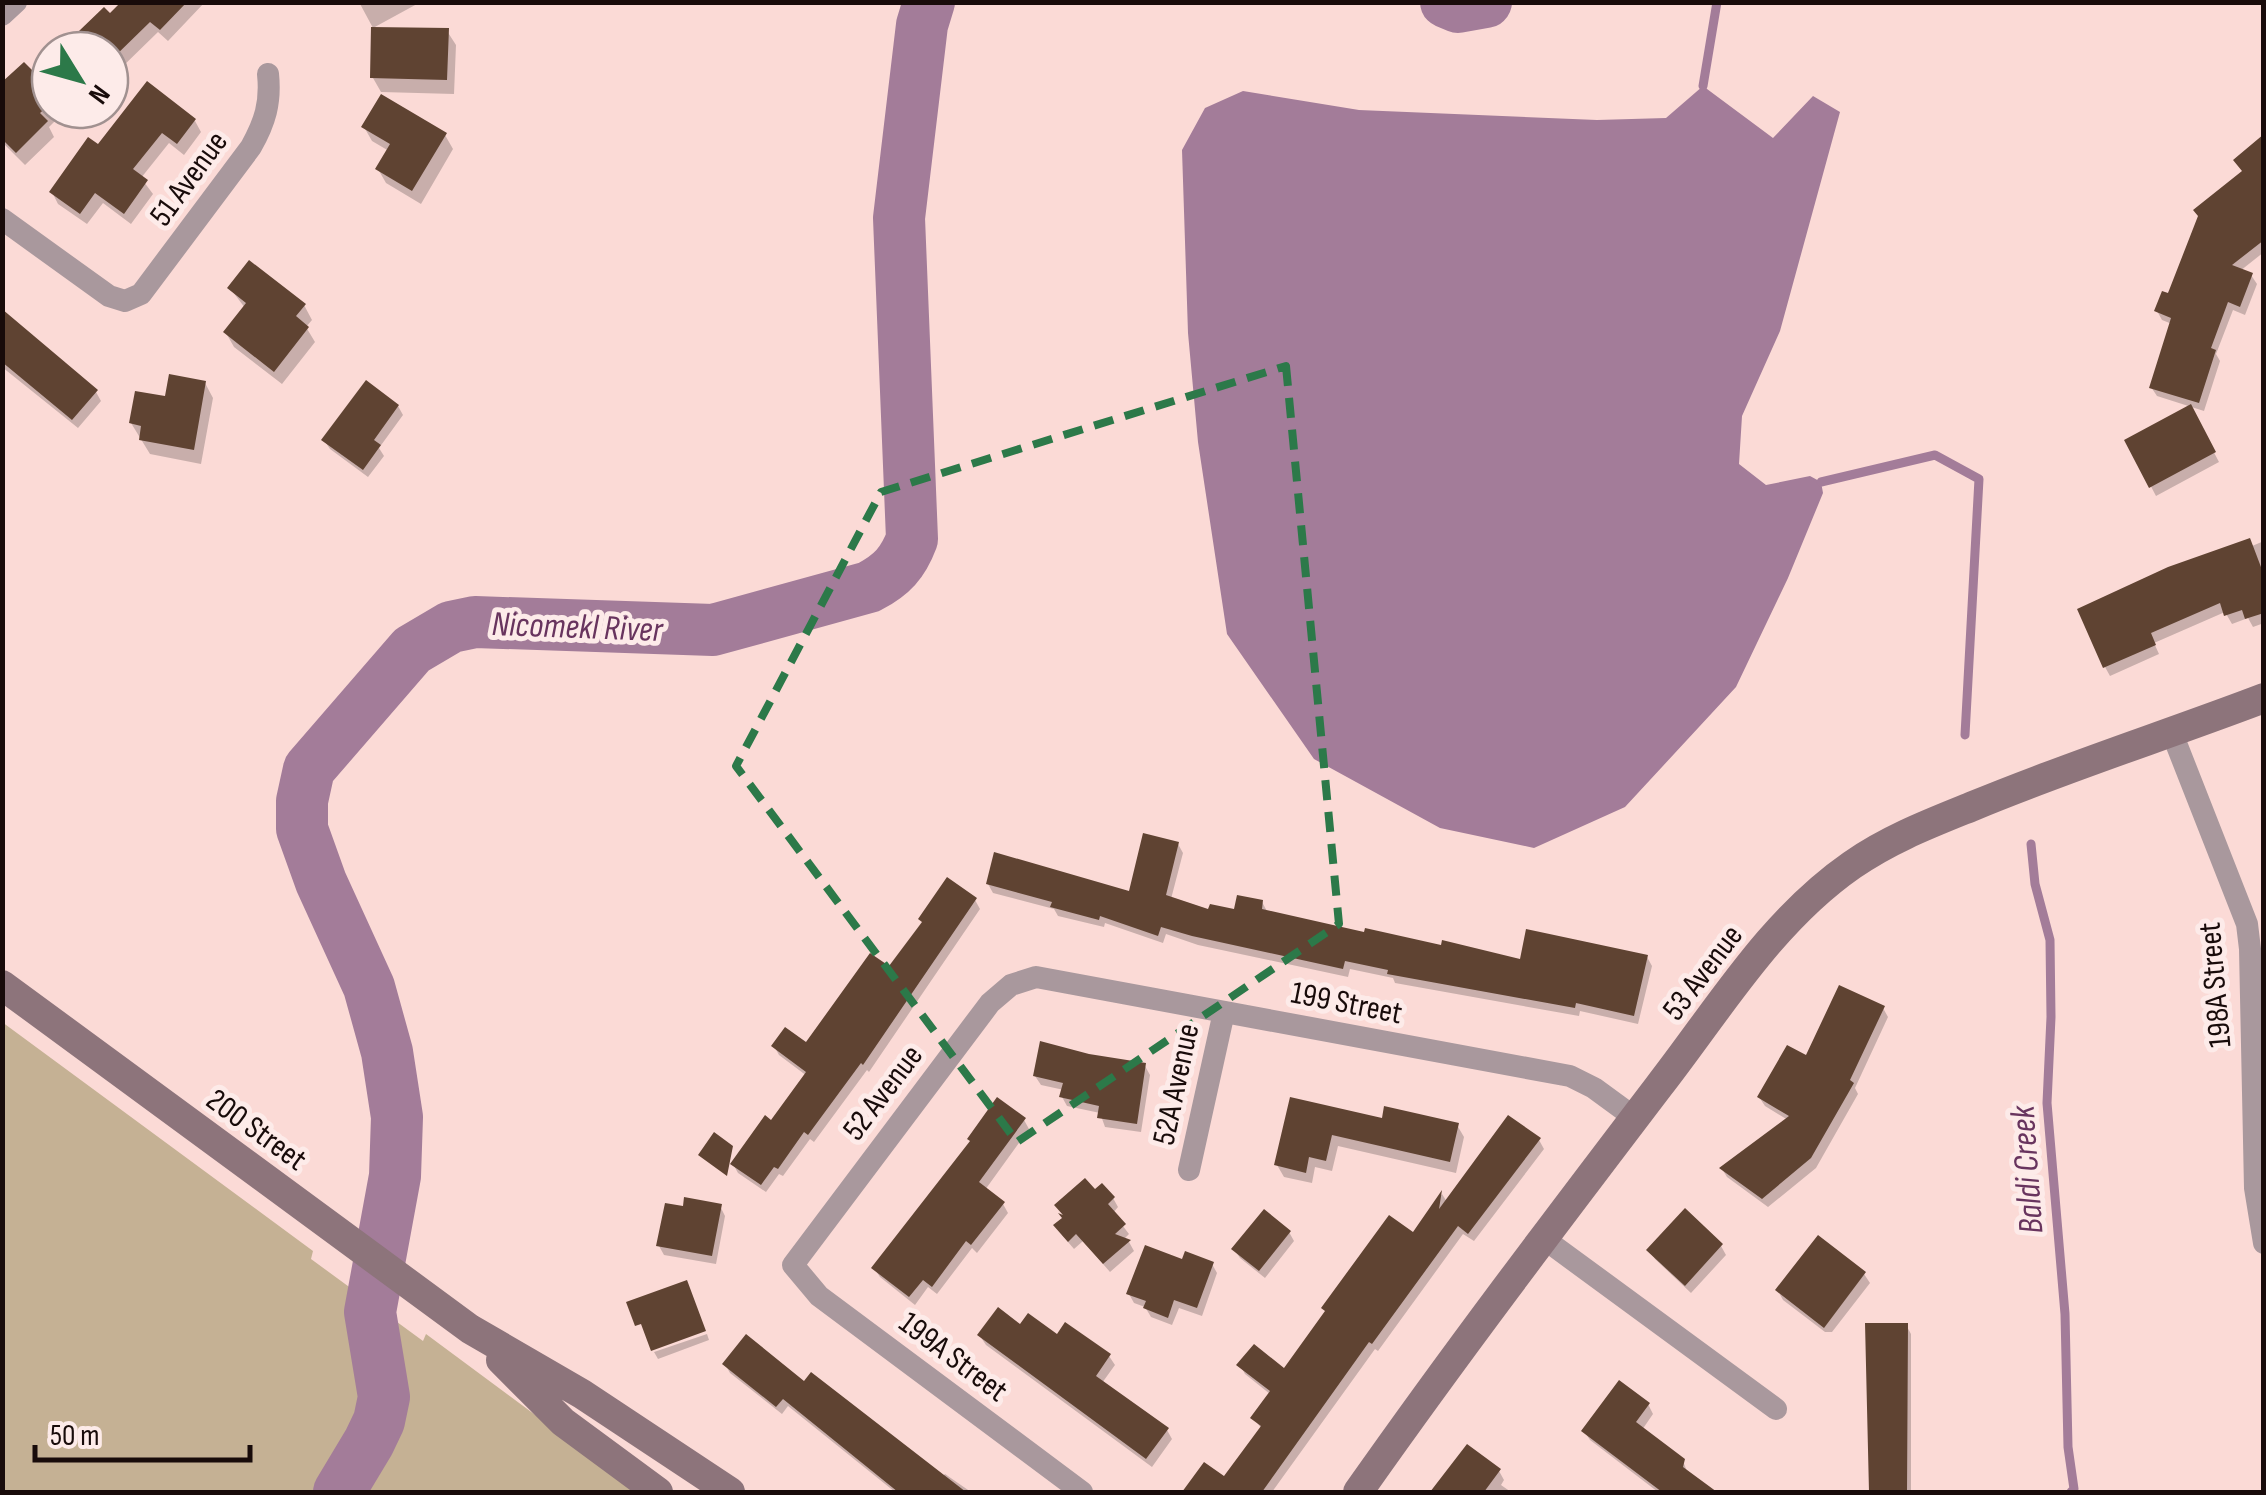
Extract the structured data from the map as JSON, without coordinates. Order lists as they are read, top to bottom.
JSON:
{
  "streets": {
    "street": [
      "51 Avenue",
      "53 Avenue",
      "198A Street",
      "199 Street",
      "52A Avenue",
      "52 Avenue",
      "200 Street",
      "199A Street"
    ]
  },
  "crossings": [
    ["53 Avenue", "198A Street"],
    ["53 Avenue", "199 Street"],
    ["199 Street", "52A Avenue"],
    ["199 Street", "52 Avenue"],
    ["52 Avenue", "199A Street"]
  ],
  "water": ["Nicomekl River", "Baldi Creek"],
  "scale_bar": "50 m",
  "north": "bottom right"
}
